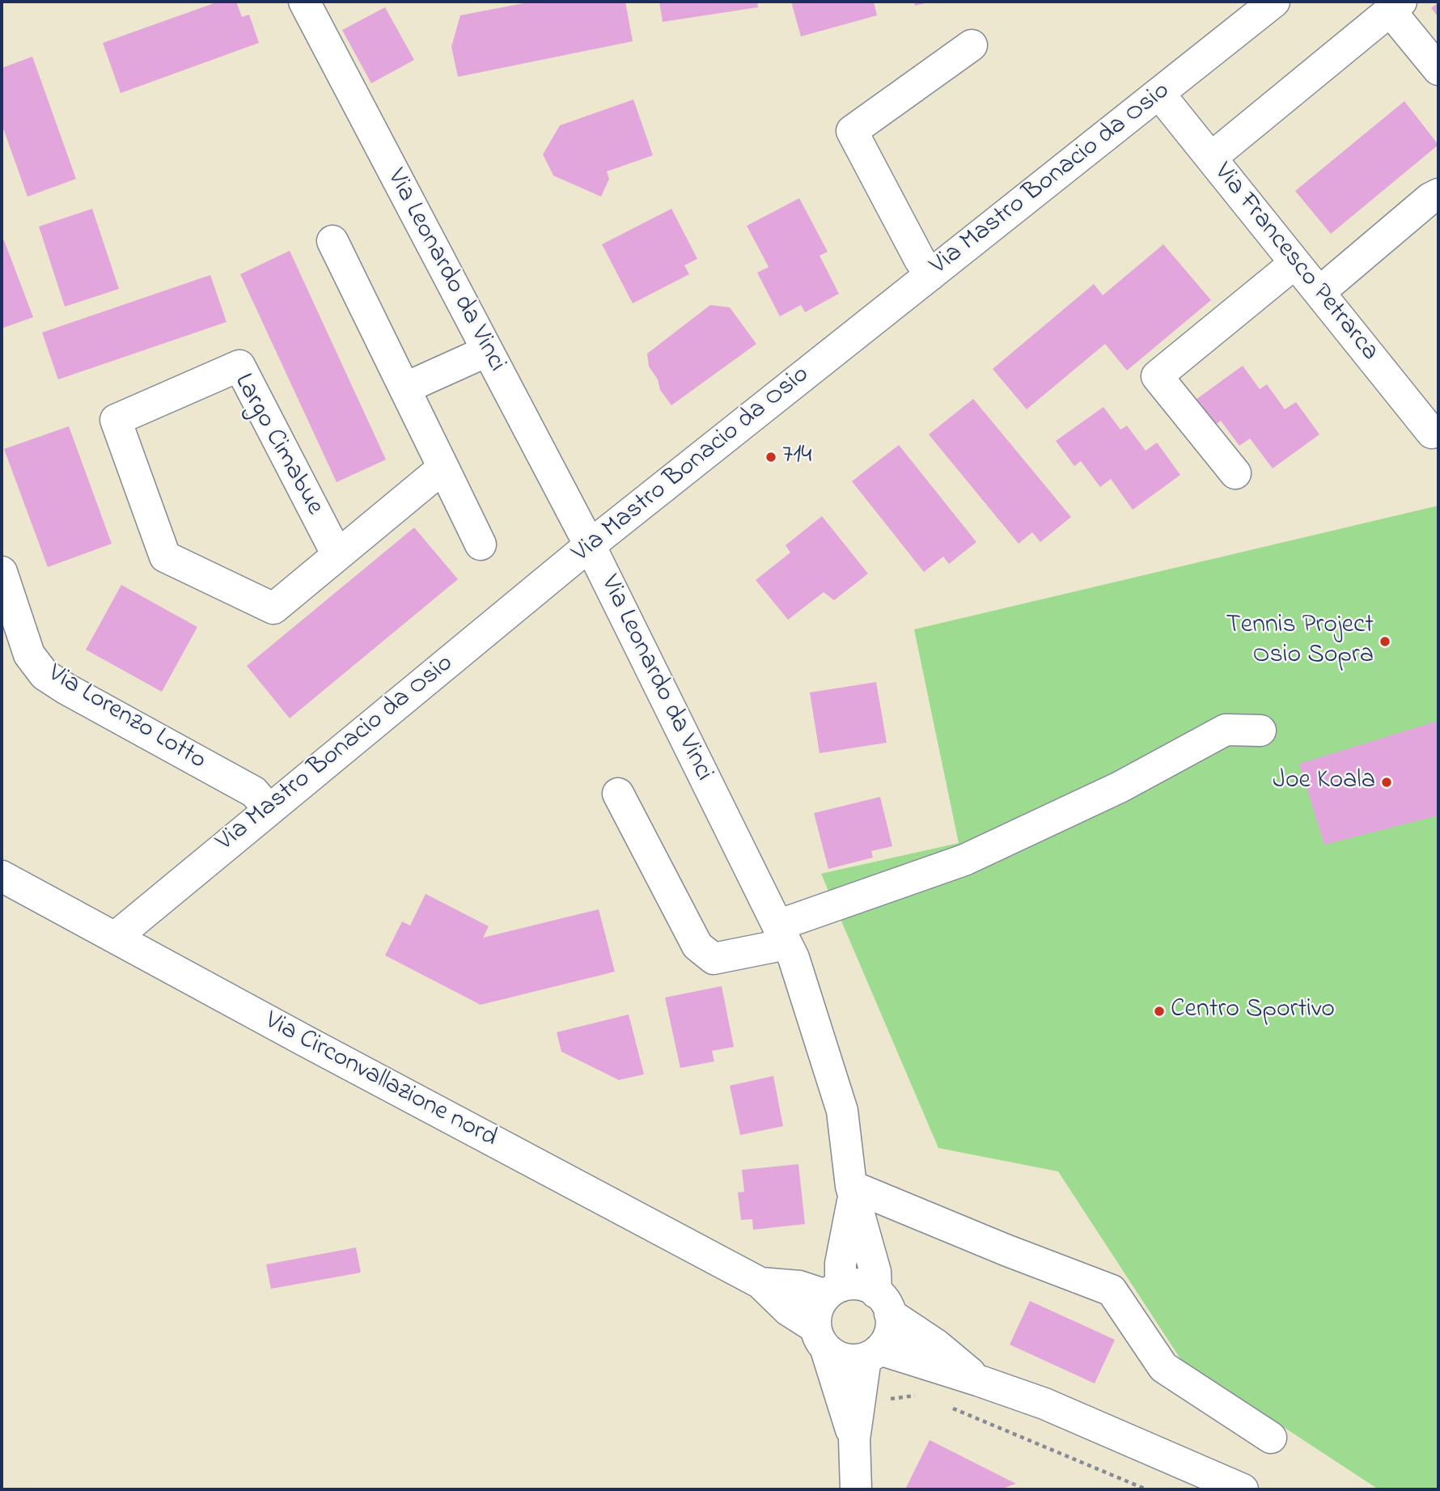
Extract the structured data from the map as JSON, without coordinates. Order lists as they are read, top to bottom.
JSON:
{
  "streets": {
    "street": [
      "Via Mastro Bonacio da Osio",
      "Via Francesco Petrarca",
      "Via Leonardo da Vinci",
      "Largo Cimabue",
      "Via Lorenzo Lotto",
      "Via Circonvallazione nord"
    ]
  },
  "crossings": [
    ["Via Mastro Bonacio da Osio", "Via Francesco Petrarca"],
    ["Via Mastro Bonacio da Osio", "Via Leonardo da Vinci"],
    ["Via Mastro Bonacio da Osio", "Via Lorenzo Lotto"],
    ["Via Mastro Bonacio da Osio", "Via Circonvallazione nord"],
    ["Via Leonardo da Vinci", "Via Circonvallazione nord"]
  ],
  "places": [
    "714",
    "Tennis Project Osio Sopra",
    "Joe Koala",
    "Centro Sportivo"
  ]
}
